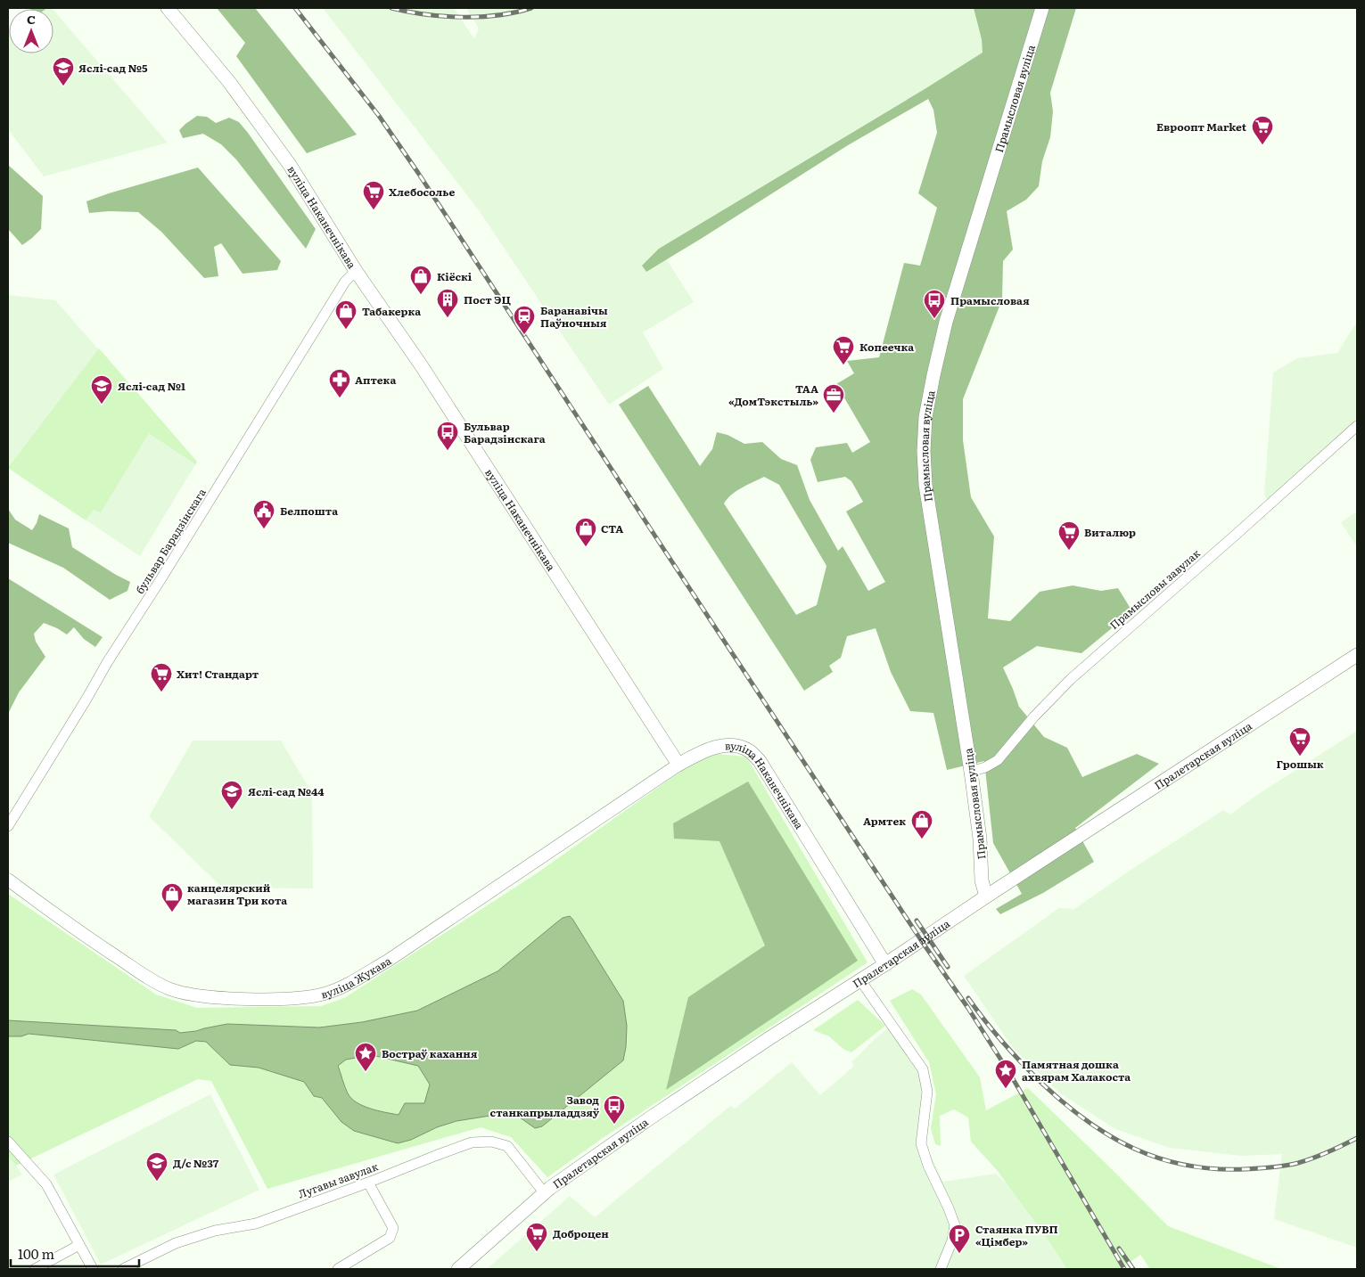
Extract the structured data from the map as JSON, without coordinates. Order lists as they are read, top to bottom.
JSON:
{
  "streets": {
    "main road": ["Прамысловая вуліца", "вуліца Наканечнікава", "Пралетарская вуліца"],
    "street": [
      "бульвар Барадзінскага",
      "Прамысловы завулак",
      "вуліца Жукава",
      "Лугавы завулак"
    ]
  },
  "crossings": [
    ["Прамысловая вуліца", "Прамысловы завулак"],
    ["Прамысловая вуліца", "Пралетарская вуліца"],
    ["вуліца Наканечнікава", "бульвар Барадзінскага"],
    ["вуліца Наканечнікава", "Пралетарская вуліца"],
    ["вуліца Наканечнікава", "вуліца Жукава"],
    ["Пралетарская вуліца", "Лугавы завулак"]
  ],
  "places": {
    "school or university": [
      "Яслі-сад №5",
      "Яслі-сад №1",
      "Яслі-сад №44",
      "Д/с №37"
    ],
    "supermarket": [
      "Евроопт Market",
      "Хлебосолье",
      "Копеечка",
      "Виталюр",
      "Хит! Стандарт",
      "Грошык",
      "Доброцен"
    ],
    "shop": [
      "Кіёскі",
      "Табакерка",
      "СТА",
      "Армтек",
      "канцелярский магазин Три кота"
    ],
    "building": ["Пост ЭЦ"],
    "bus stop": ["Прамысловая", "Бульвар Барадзінскага", "Завод станкапрыладдзяў"],
    "station": ["Баранавічы Паўночныя"],
    "pharmacy": ["Аптека"],
    "office": ["ТАА «ДомТэкстыль»"],
    "public building": ["Белпошта"],
    "place": ["Востраў кахання", "Памятная дошка ахвярам Халакоста"],
    "parking": ["Стаянка ПУВП «Цімбер»"]
  },
  "scale_bar": "100 m",
  "north": "top"
}
